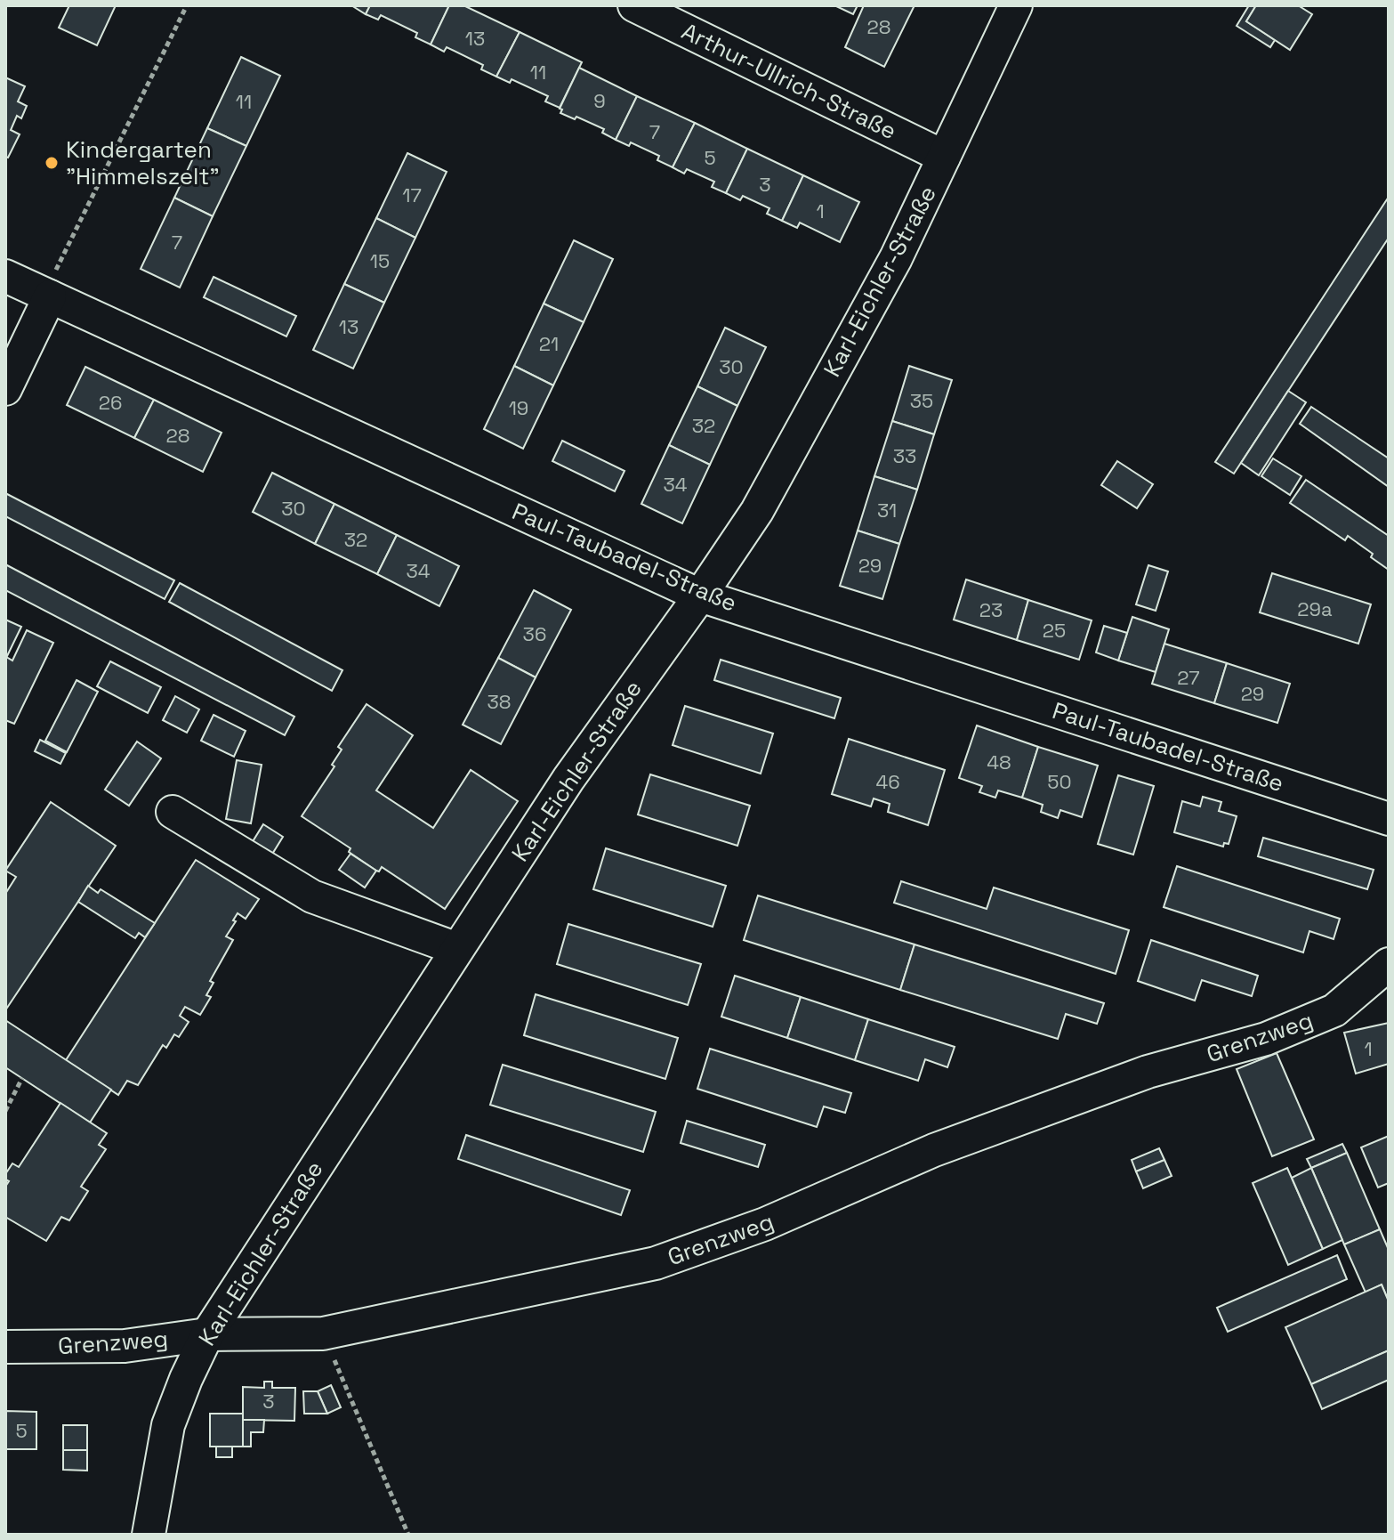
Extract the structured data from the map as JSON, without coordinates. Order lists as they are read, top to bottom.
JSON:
{
  "streets": {
    "street": [
      "Arthur-Ullrich-Straße",
      "Karl-Eichler-Straße",
      "Paul-Taubadel-Straße",
      "Grenzweg"
    ]
  },
  "crossings": [
    ["Arthur-Ullrich-Straße", "Karl-Eichler-Straße"],
    ["Karl-Eichler-Straße", "Paul-Taubadel-Straße"],
    ["Karl-Eichler-Straße", "Grenzweg"]
  ],
  "places": ["Kindergarten \"Himmelszelt\""],
  "house_numbers": [
    "28",
    "13",
    "11",
    "9",
    "11",
    "7",
    "5",
    "3",
    "17",
    "1",
    "7",
    "15",
    "13",
    "21",
    "30",
    "35",
    "26",
    "19",
    "32",
    "28",
    "33",
    "34",
    "30",
    "31",
    "32",
    "29",
    "34",
    "29a",
    "23",
    "25",
    "36",
    "27",
    "29",
    "38",
    "48",
    "46",
    "50",
    "1",
    "3",
    "5"
  ]
}
